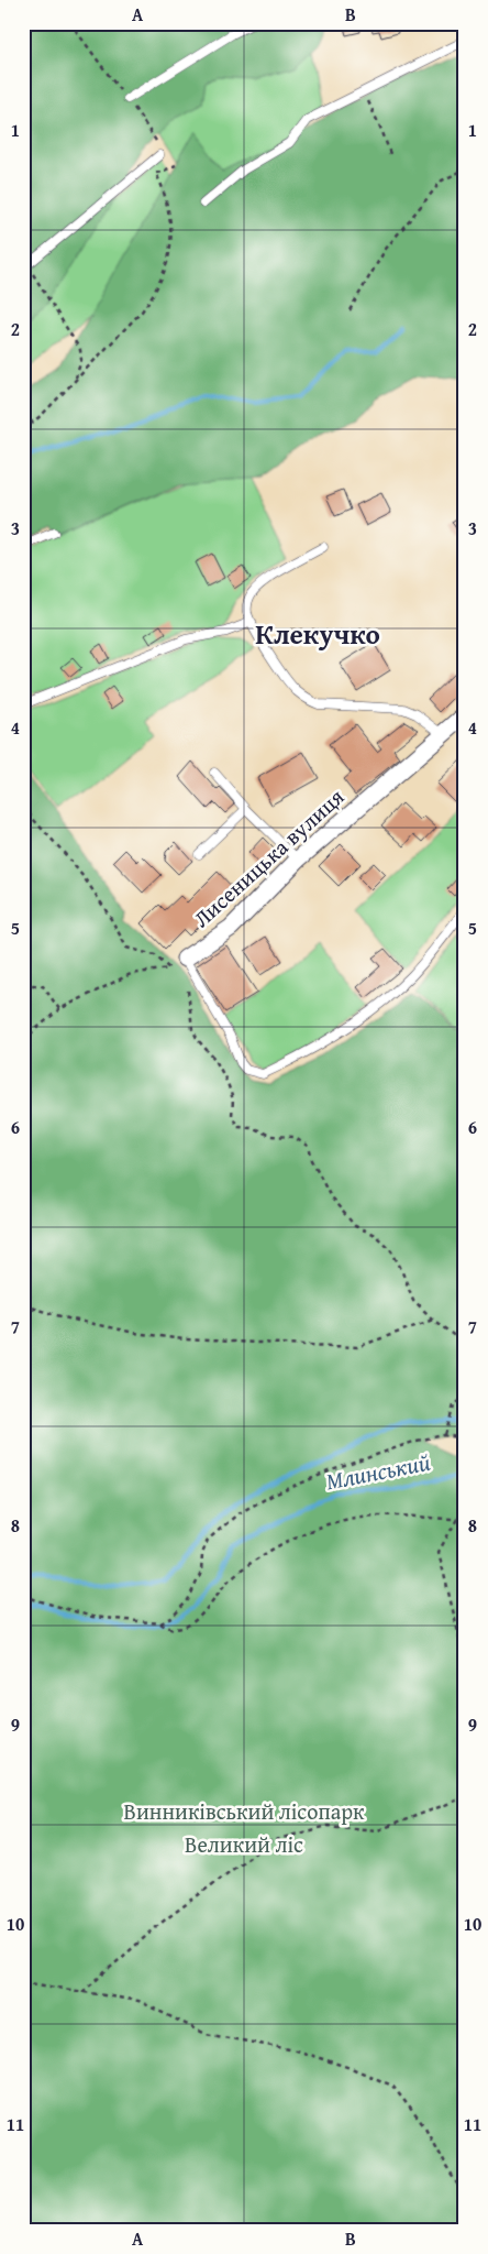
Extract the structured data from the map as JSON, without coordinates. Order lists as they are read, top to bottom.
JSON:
{
  "streets": {
    "street": ["Лисеницька вулиця"]
  },
  "districts": ["Клекучко"],
  "water": ["Млинський"],
  "parks": ["Винниківський лісопарк", "Великий ліс"],
  "grid": {
    "columns": ["A", "B"],
    "rows": [
      "1",
      "2",
      "3",
      "4",
      "5",
      "6",
      "7",
      "8",
      "9",
      "10",
      "11"
    ]
  }
}
